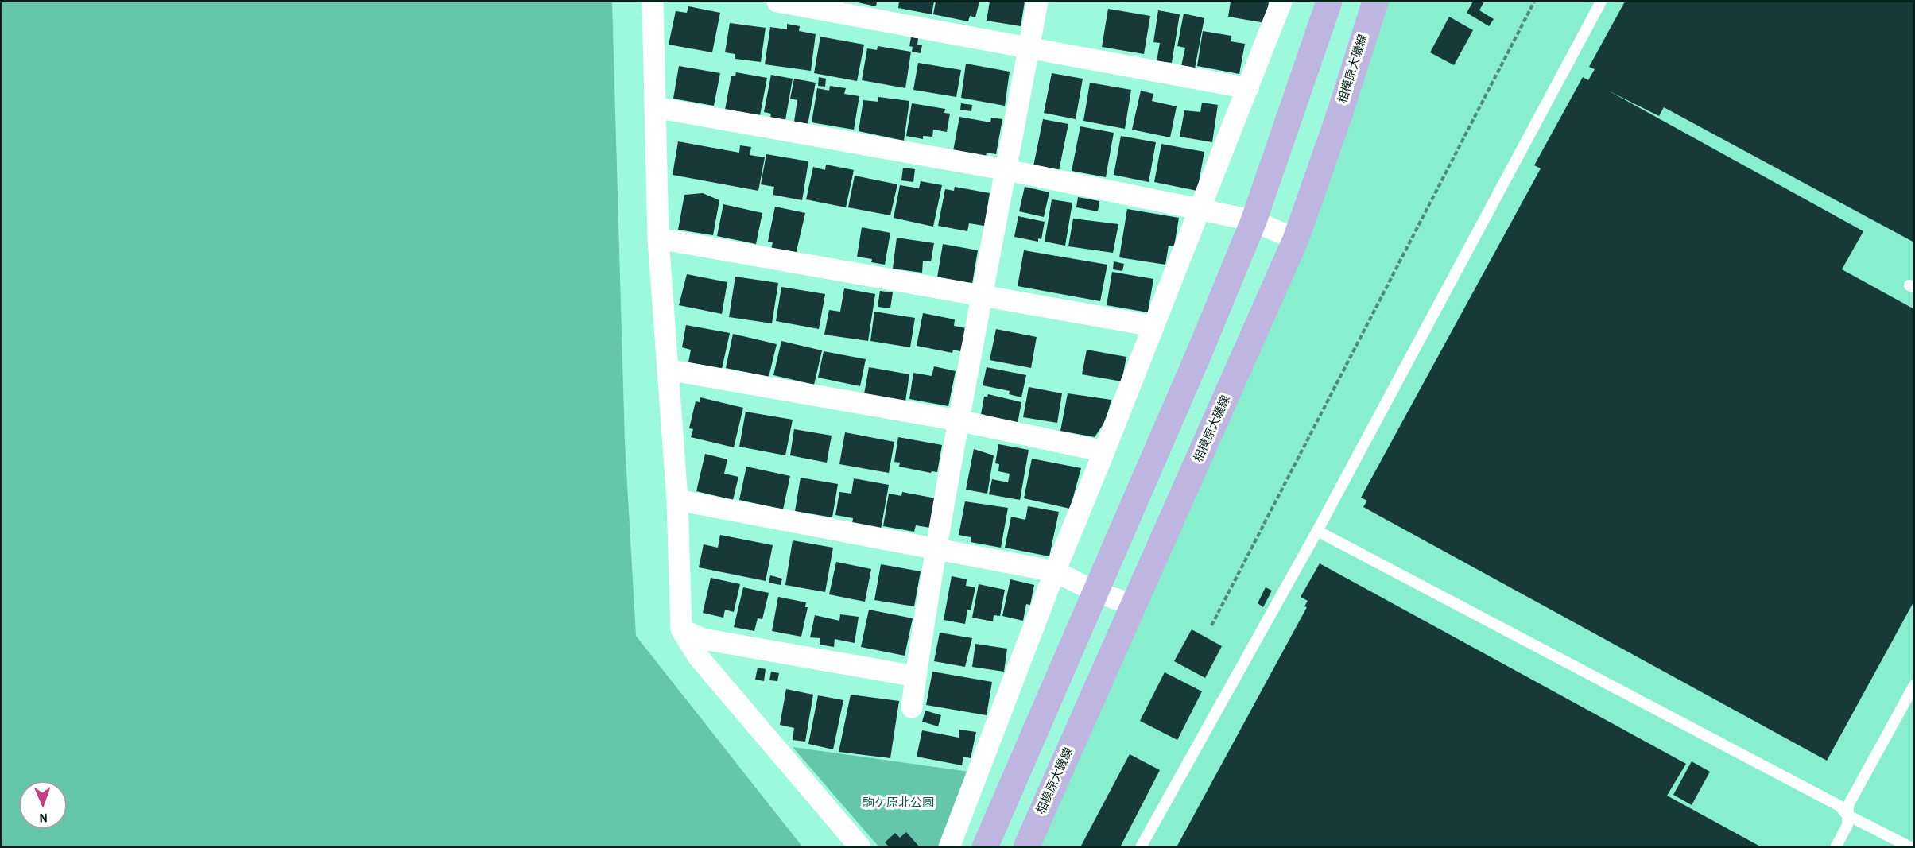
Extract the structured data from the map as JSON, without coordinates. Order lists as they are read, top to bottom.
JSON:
{
  "streets": {
    "main road": ["相模原大磯線"]
  },
  "parks": ["駒ケ原北公園"],
  "north": "bottom"
}
